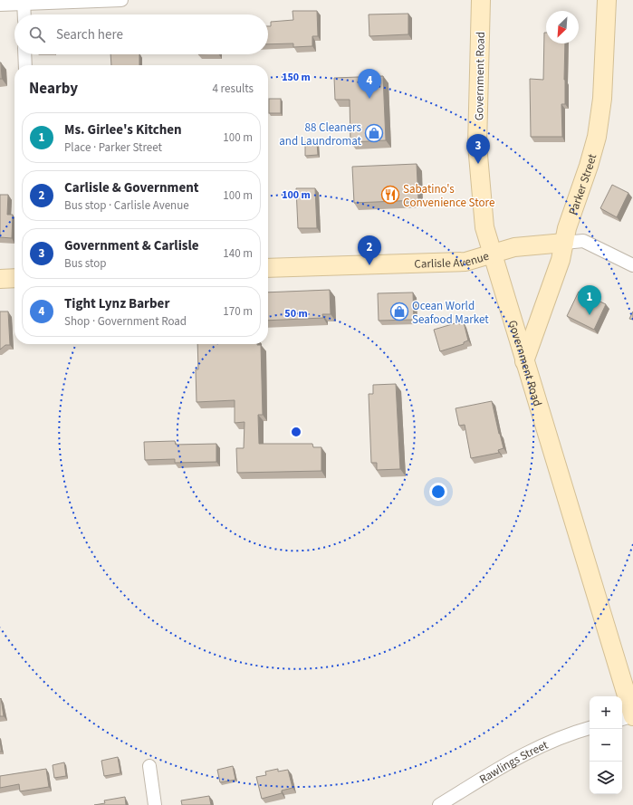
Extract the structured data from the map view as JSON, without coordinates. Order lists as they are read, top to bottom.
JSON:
{
  "streets": {
    "main road": ["Government Road", "Parker Street", "Carlisle Avenue"],
    "street": ["Rawlings Street"]
  },
  "crossings": [
    ["Government Road", "Parker Street"],
    ["Government Road", "Carlisle Avenue"],
    ["Parker Street", "Carlisle Avenue"]
  ],
  "places": {
    "shop": ["88 Cleaners and Laundromat", "Ocean World Seafood Market"],
    "restaurant": ["Sabatino's Convenience Store"]
  },
  "north": "bottom left",
  "page": {
    "search": "Search here",
    "heading": ["Nearby", "4 results"],
    "pins": [
      "4",
      "3",
      "2",
      "1"
    ],
    "list": [
      {
        "mark": "1",
        "name": "Ms. Girlee's Kitchen",
        "note": "Place · Parker Street",
        "value": "100 m"
      },
      {
        "mark": "2",
        "name": "Carlisle & Government",
        "note": "Bus stop · Carlisle Avenue",
        "value": "100 m"
      },
      {
        "mark": "3",
        "name": "Government & Carlisle",
        "note": "Bus stop",
        "value": "140 m"
      },
      {
        "mark": "4",
        "name": "Tight Lynz Barber",
        "note": "Shop · Government Road",
        "value": "170 m"
      }
    ],
    "map_buttons": ["+", "−"]
  },
  "rings": ["150 m", "100 m", "50 m"]
}
